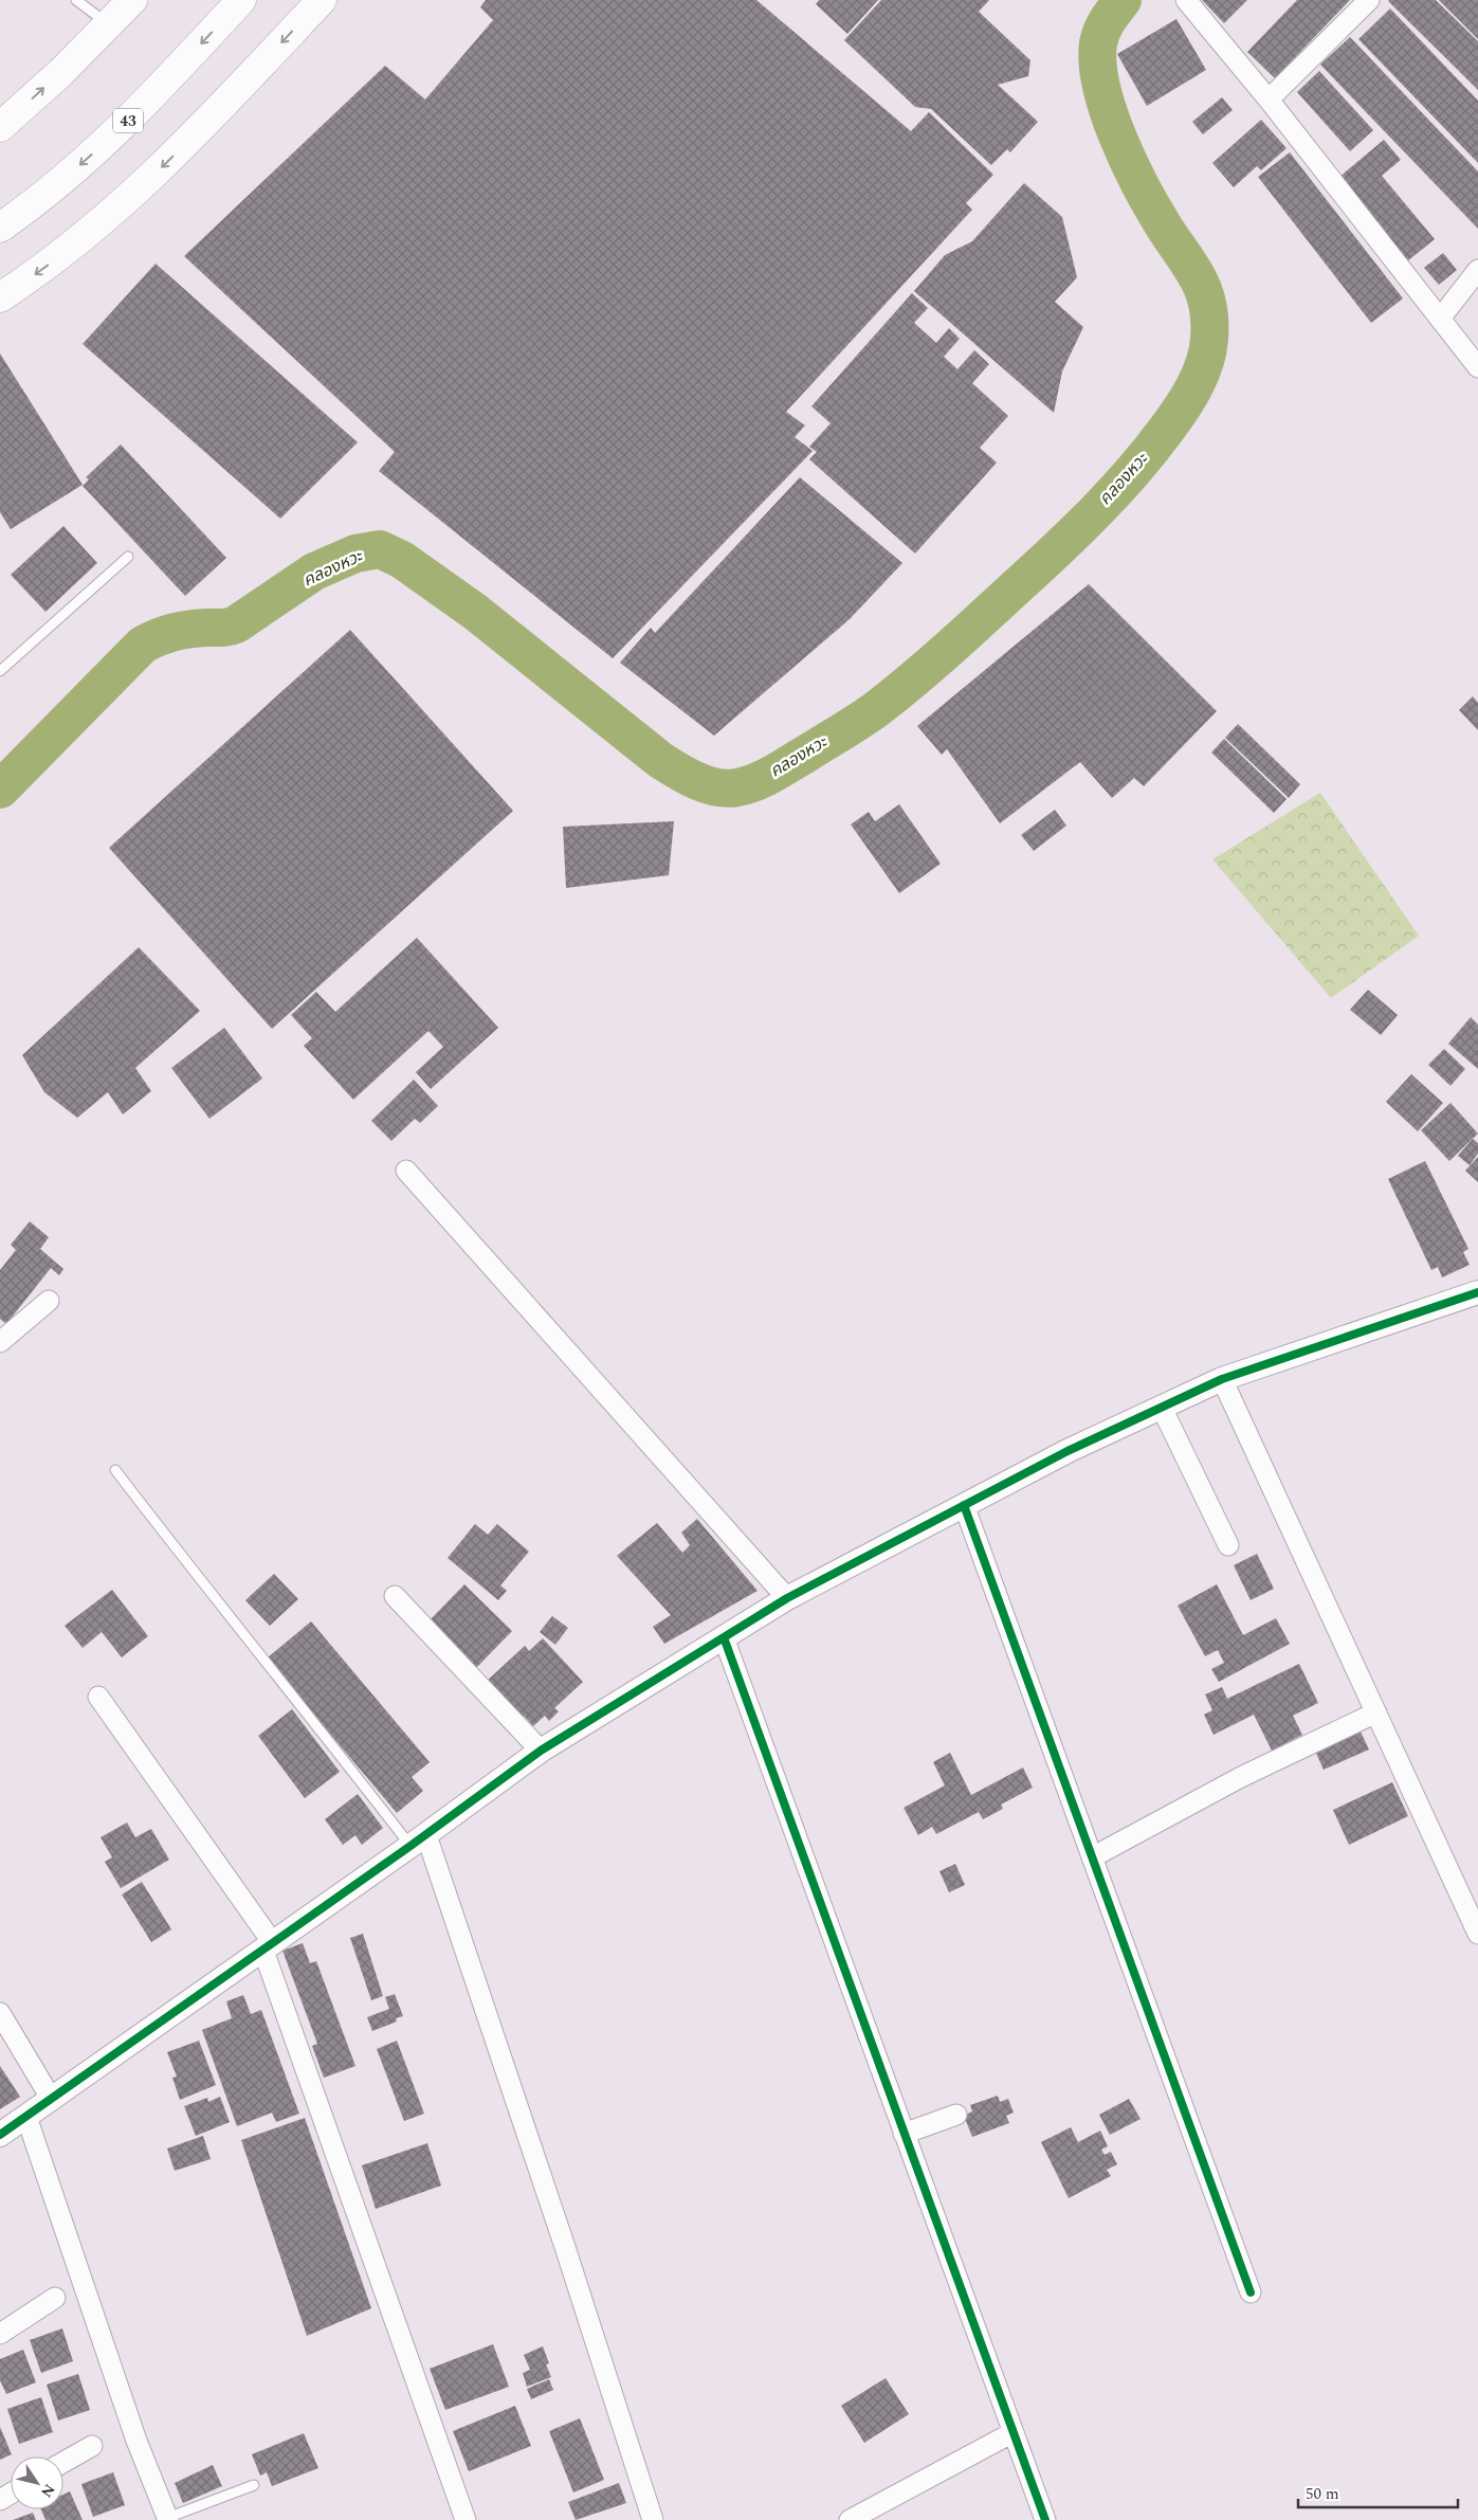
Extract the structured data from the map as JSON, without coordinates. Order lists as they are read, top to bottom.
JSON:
{
  "streets": {
    "highway": ["43"]
  },
  "water": ["คลองหวะ"],
  "scale_bar": "50 m",
  "north": "bottom right"
}
